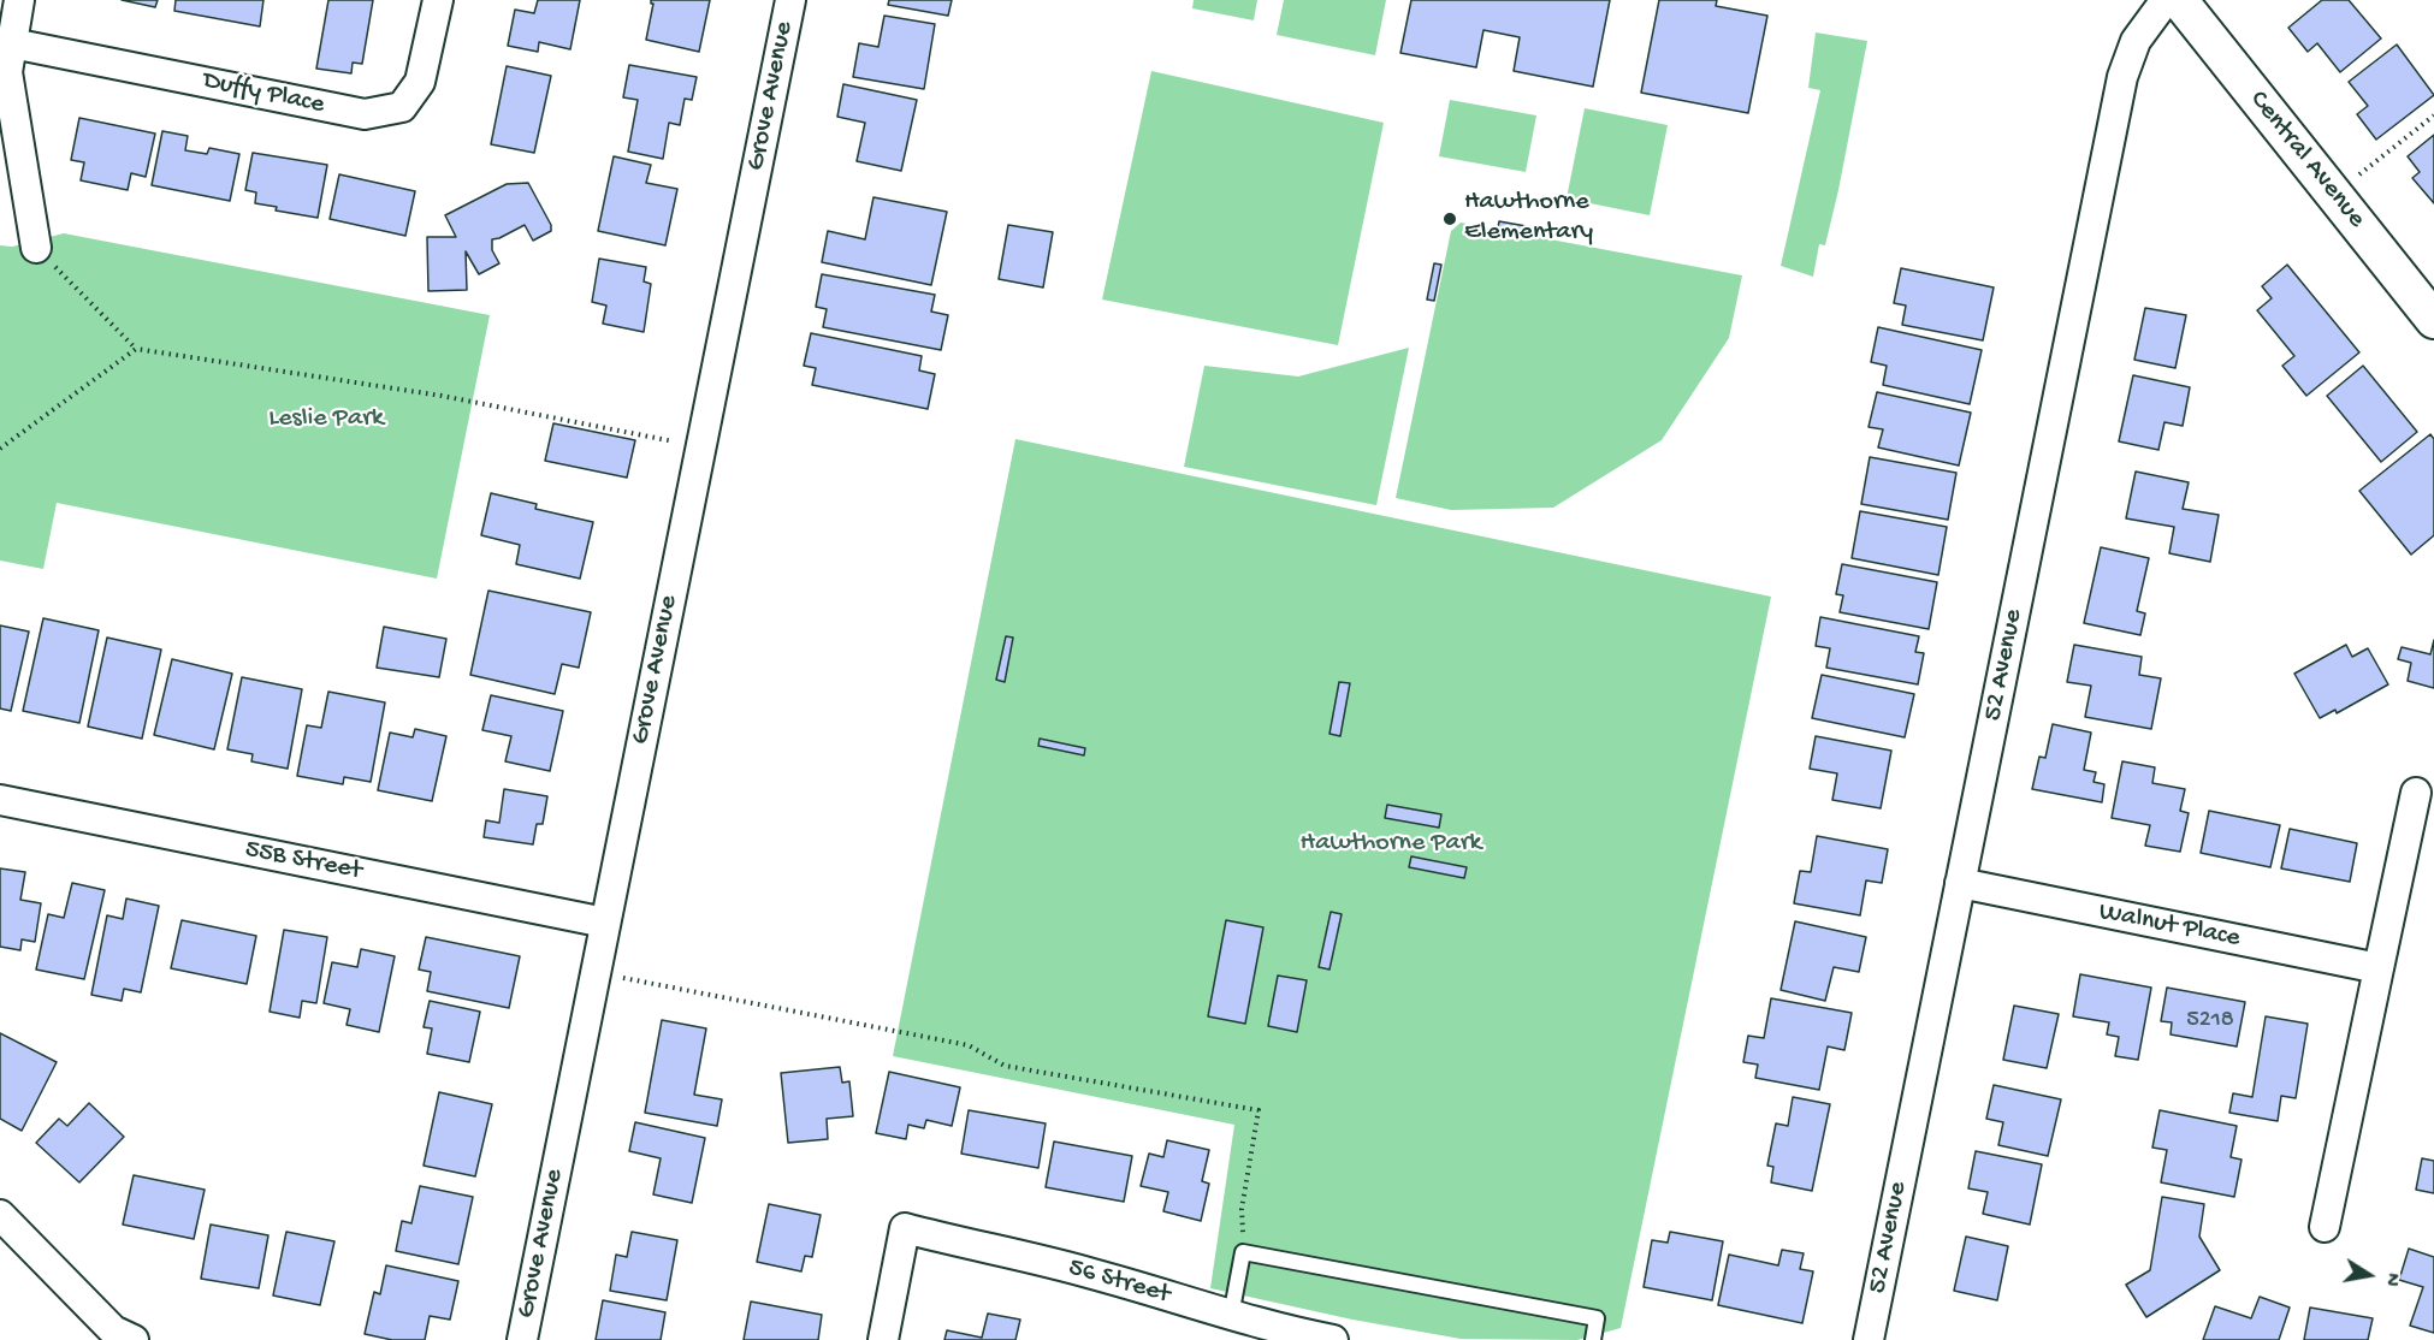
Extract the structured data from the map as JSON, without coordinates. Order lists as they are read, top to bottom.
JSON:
{
  "streets": {
    "street": [
      "Duffy Place",
      "Grove Avenue",
      "Central Avenue",
      "52 Avenue",
      "55B Street",
      "Walnut Place",
      "56 Street"
    ]
  },
  "crossings": [
    ["Grove Avenue", "55B Street"],
    ["52 Avenue", "Walnut Place"]
  ],
  "parks": ["Leslie Park", "Hawthorne Park"],
  "places": ["Hawthorne Elementary"],
  "house_numbers": ["5218"],
  "north": "right"
}
